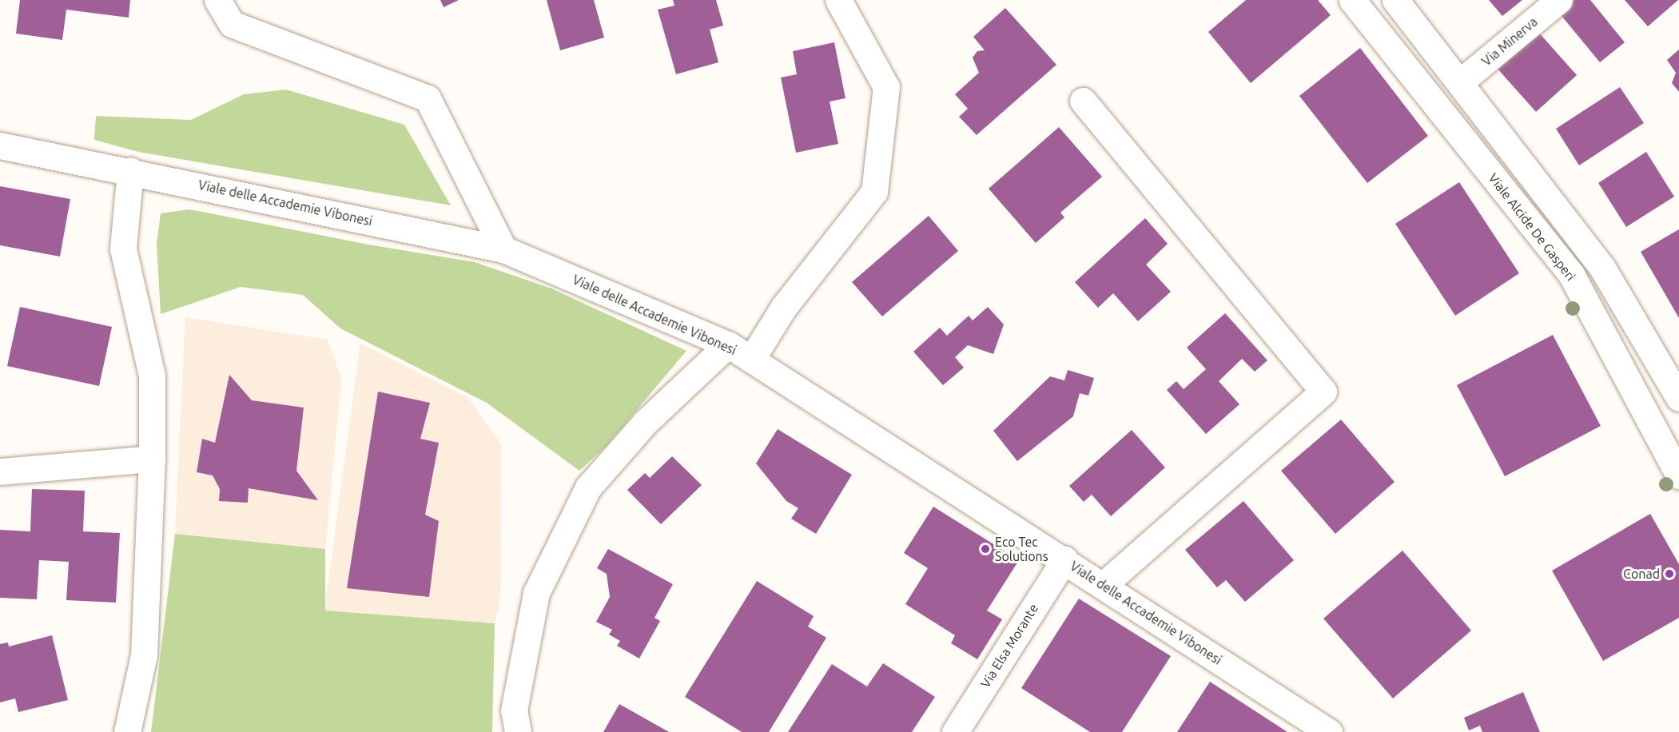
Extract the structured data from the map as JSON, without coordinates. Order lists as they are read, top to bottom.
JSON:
{
  "streets": {
    "street": [
      "Via Minerva",
      "Viale delle Accademie Vibonesi",
      "Viale Alcide De Gasperi",
      "Via Elsa Morante"
    ]
  },
  "crossings": [
    ["Viale delle Accademie Vibonesi", "Via Elsa Morante"]
  ],
  "places": ["Eco Tec Solutions", "Conad"]
}
